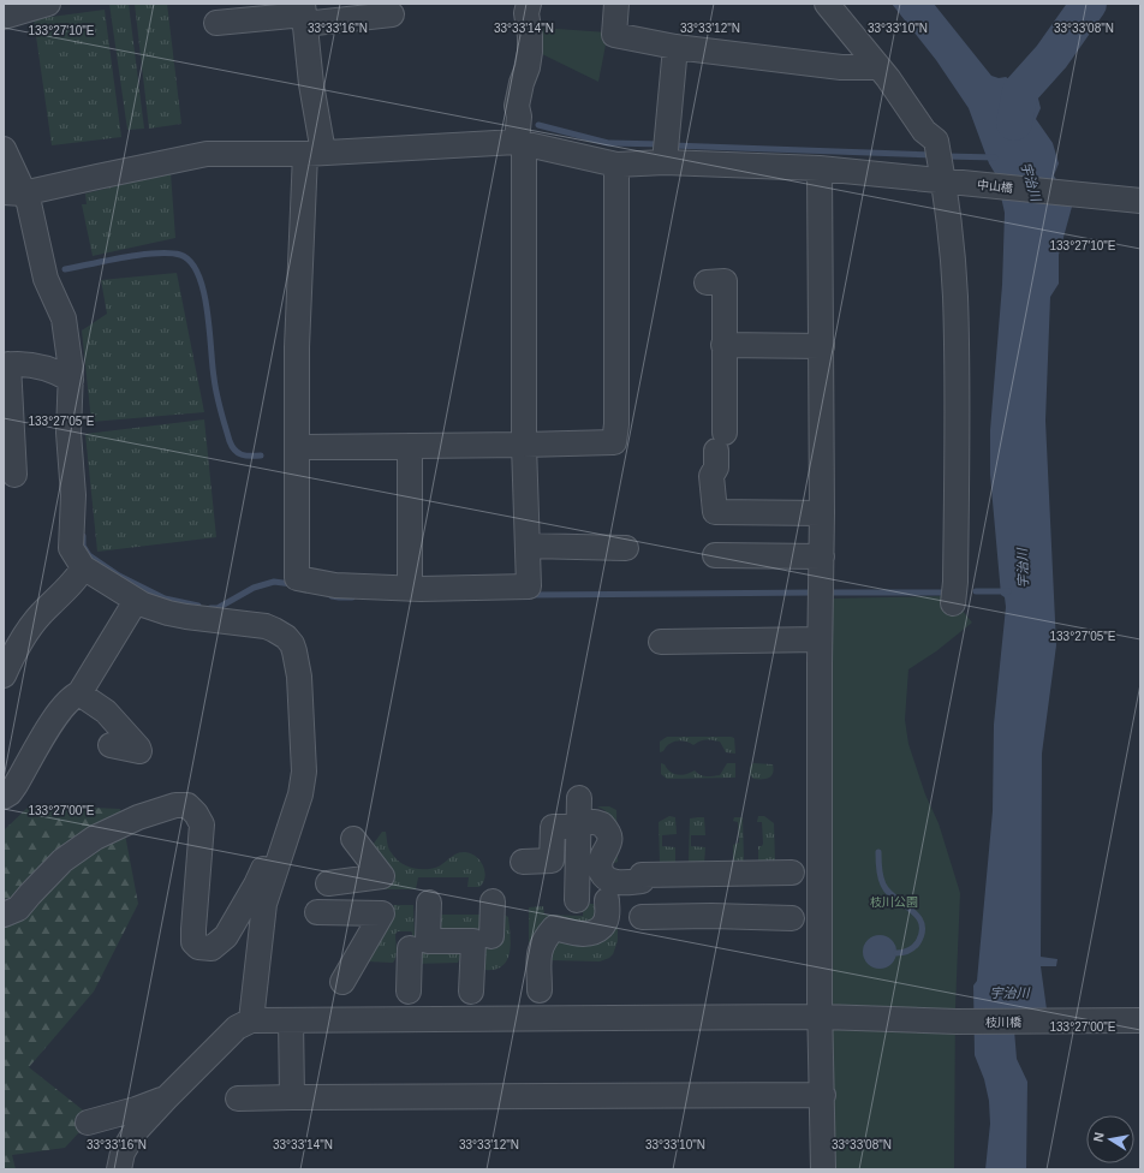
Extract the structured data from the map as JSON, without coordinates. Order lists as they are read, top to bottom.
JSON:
{
  "streets": {
    "street": ["中山橋", "枝川橋"]
  },
  "water": ["宇治川"],
  "parks": ["枝川公園"],
  "north": "left",
  "coordinates": [
    "33°33'16\"N",
    "33°33'14\"N",
    "33°33'12\"N",
    "33°33'10\"N",
    "33°33'08\"N",
    "133°27'10\"E",
    "133°27'05\"E",
    "133°27'00\"E"
  ]
}
